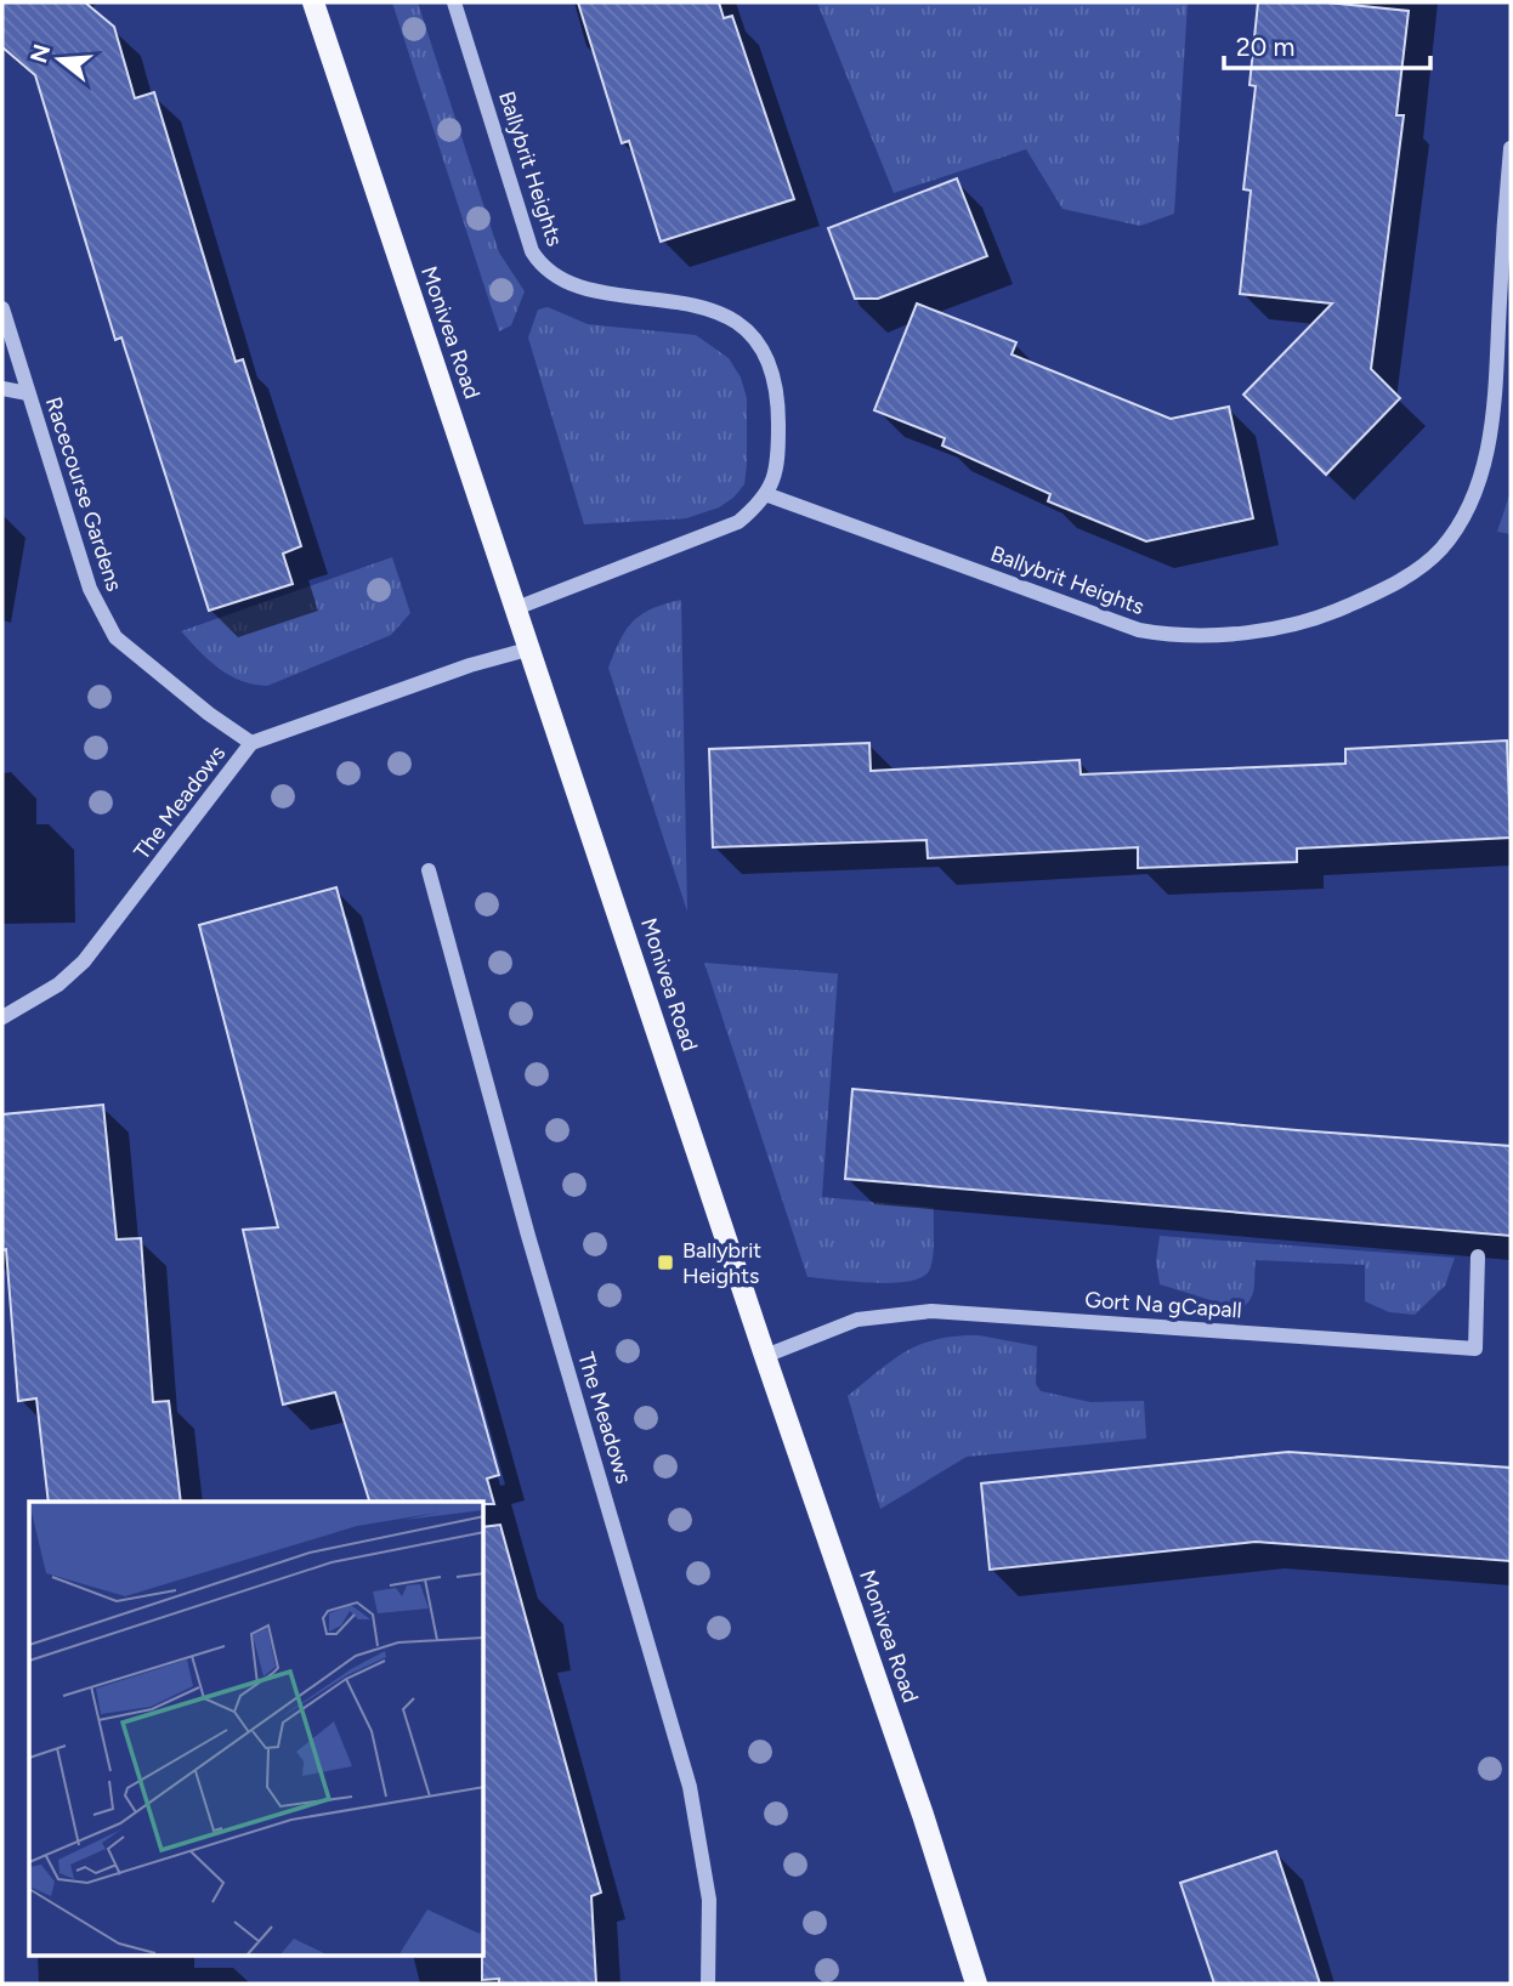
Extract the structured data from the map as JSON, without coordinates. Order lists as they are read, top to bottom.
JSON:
{
  "streets": {
    "main road": ["Monivea Road"],
    "street": [
      "Ballybrit Heights",
      "Racecourse Gardens",
      "The Meadows",
      "Gort Na gCapall"
    ]
  },
  "crossings": [
    ["Monivea Road", "The Meadows"],
    ["Monivea Road", "Gort Na gCapall"],
    ["Racecourse Gardens", "The Meadows"]
  ],
  "places": {
    "transit": ["Ballybrit Heights"]
  },
  "scale_bar": "20 m",
  "north": "left"
}
